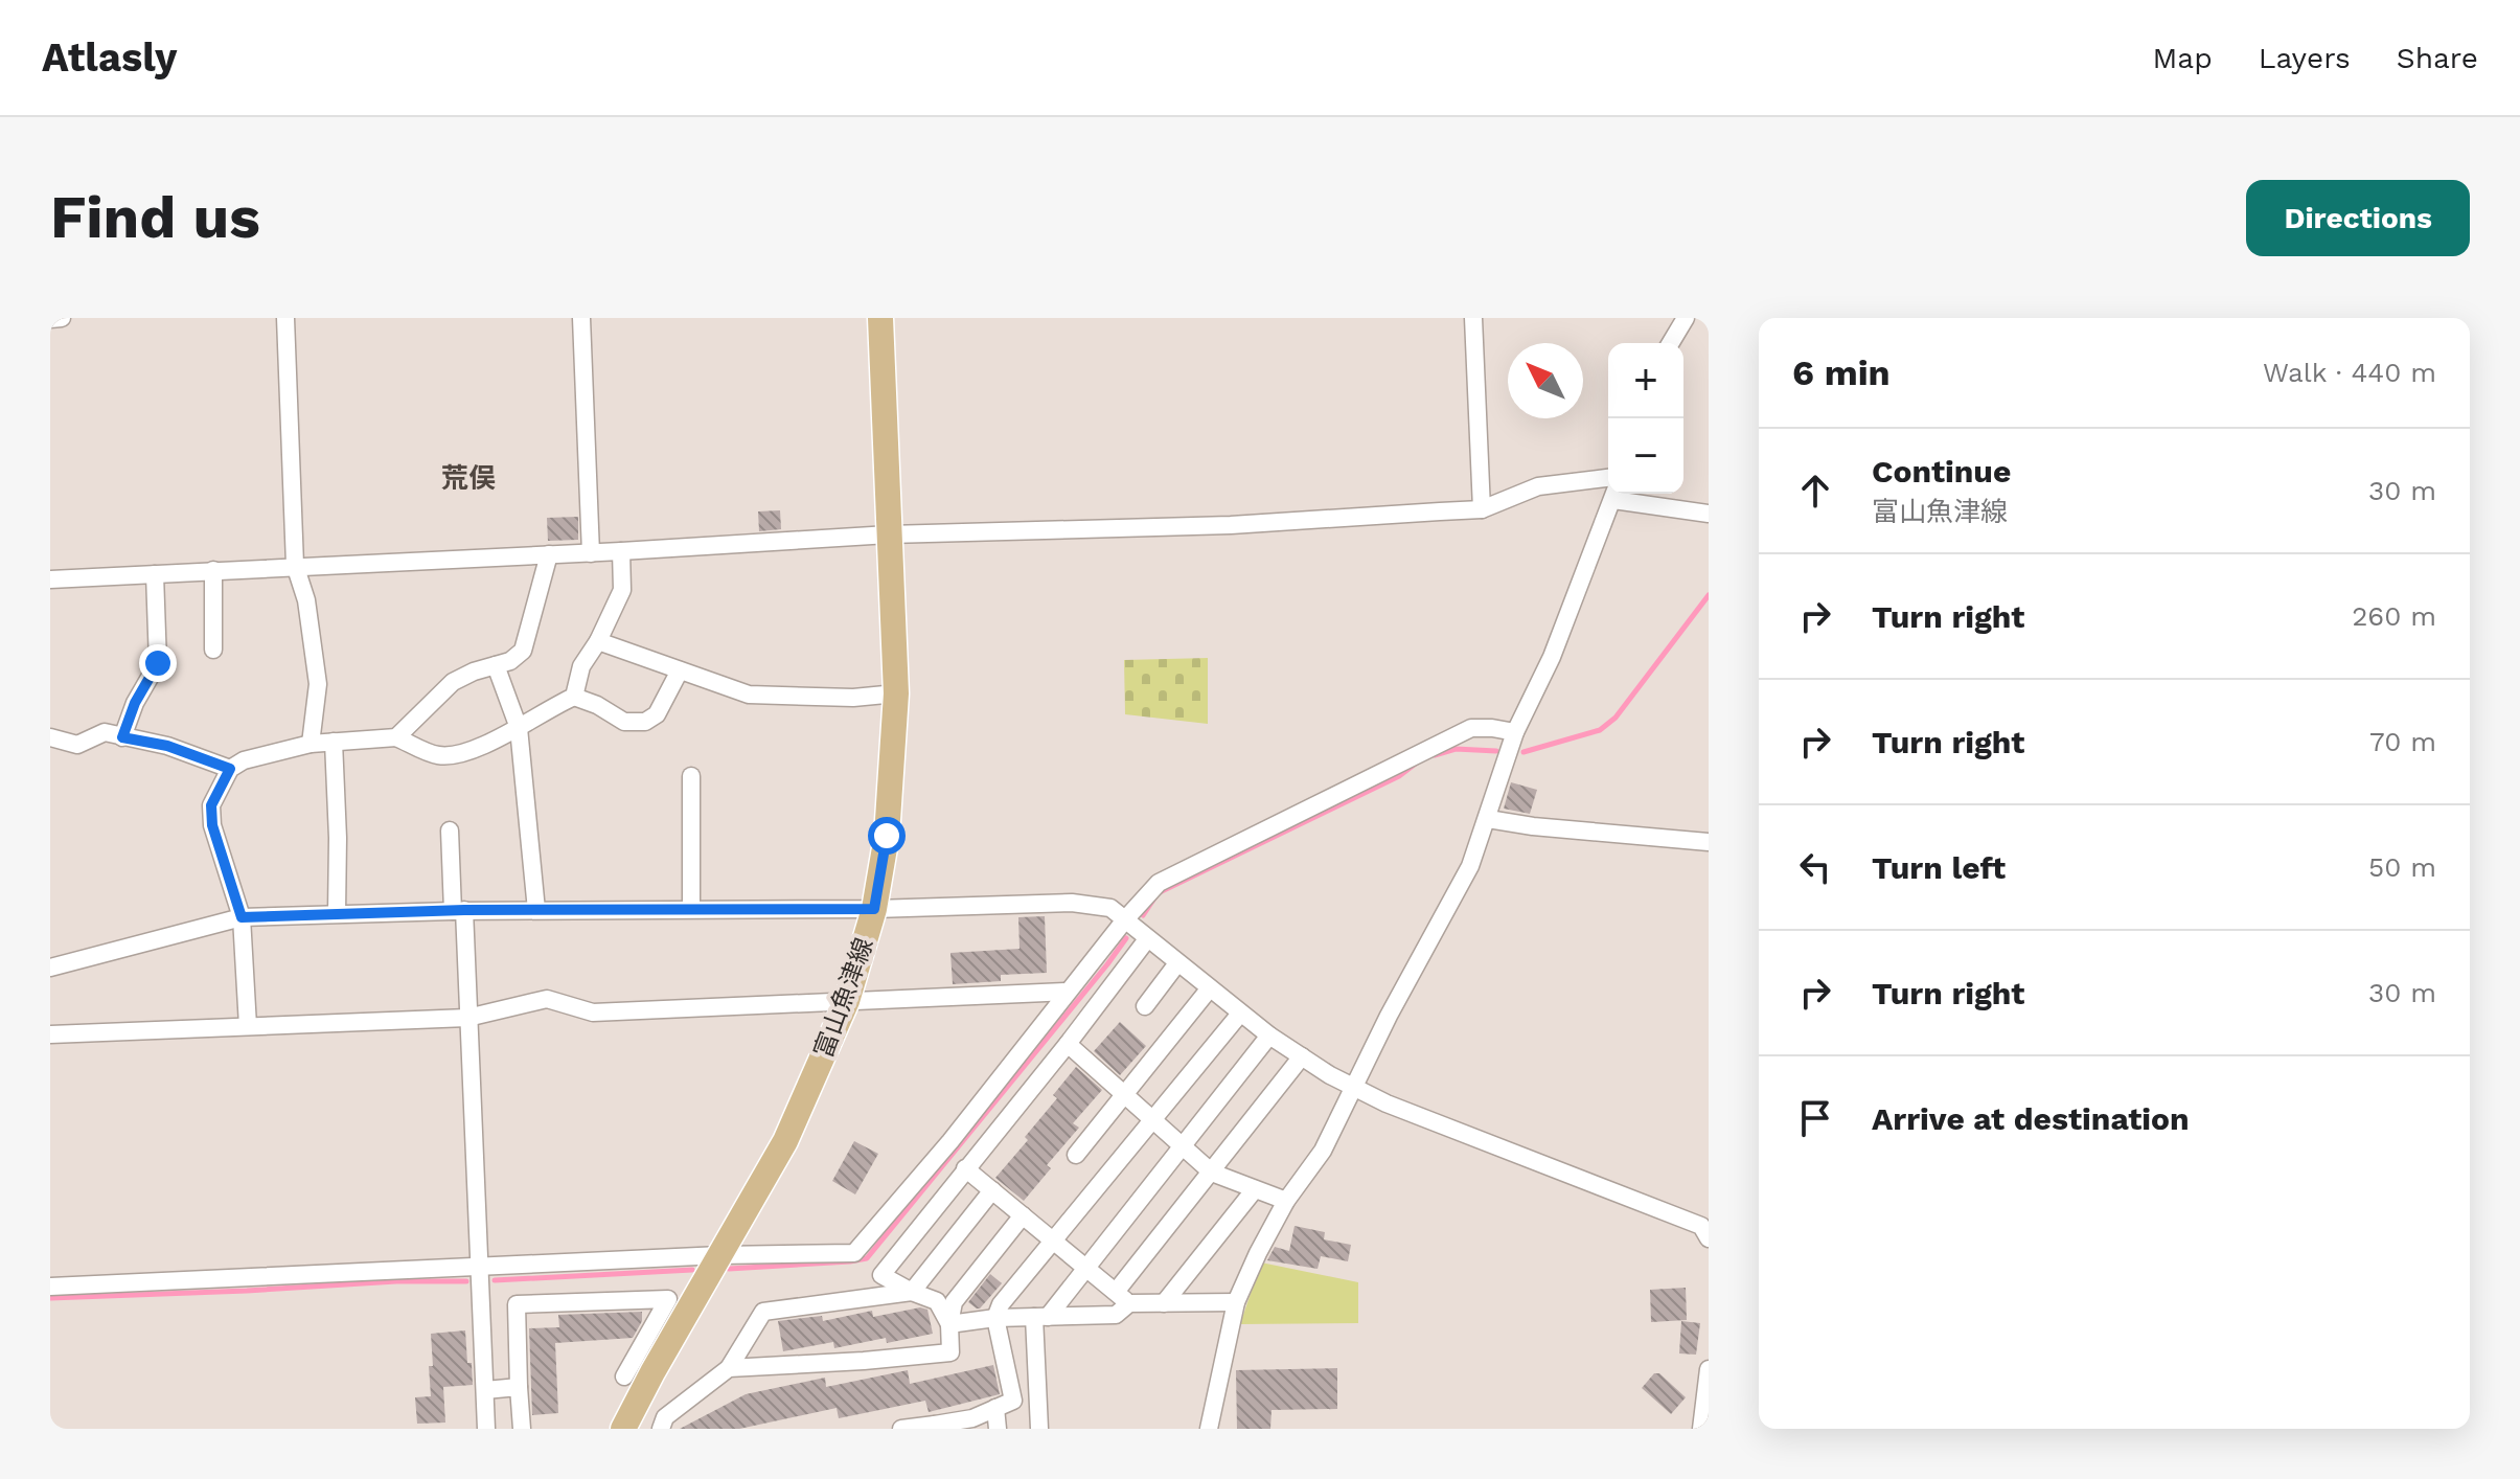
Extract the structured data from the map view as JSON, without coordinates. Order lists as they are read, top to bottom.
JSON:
{
  "streets": {
    "main road": ["富山魚津線"]
  },
  "districts": ["荒俣"],
  "north": "top left",
  "page": {
    "header": "Atlasly",
    "nav": ["Map", "Layers", "Share"],
    "buttons": "Directions",
    "title": "Find us",
    "heading": ["6 min", "Walk · 440 m"],
    "map_buttons": ["+", "−"],
    "list": [
      ["Continue", "富山魚津線", "30 m"],
      ["Turn right", "260 m"],
      ["Turn right", "70 m"],
      ["Turn left", "50 m"],
      ["Turn right", "30 m"],
      "Arrive at destination"
    ]
  }
}
